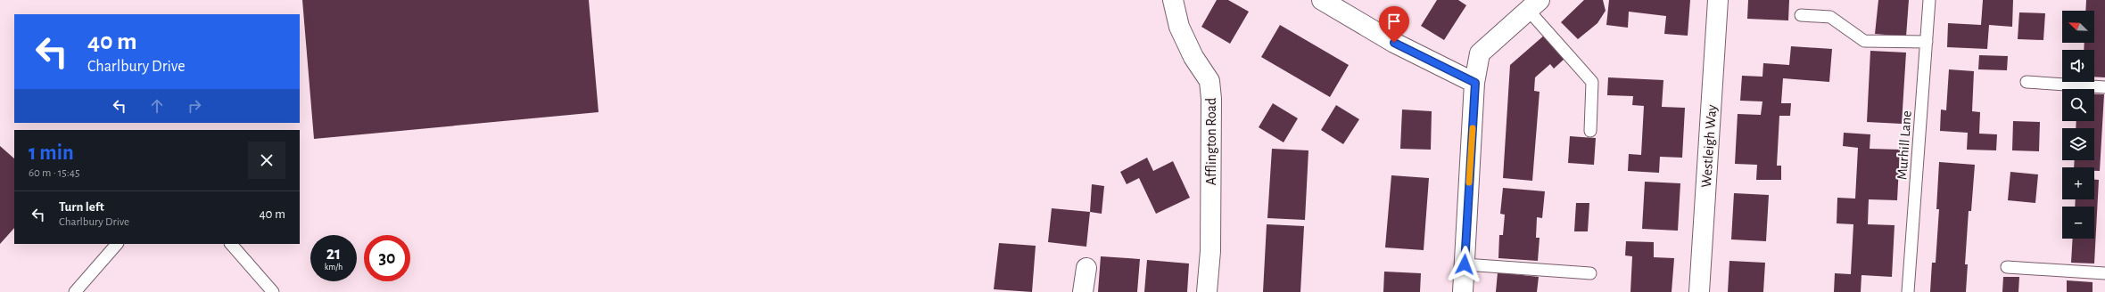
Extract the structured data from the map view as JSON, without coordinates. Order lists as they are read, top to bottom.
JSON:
{
  "streets": {
    "street": ["Afflington Road", "Westleigh Way"],
    "lane": ["Murhill Lane"]
  },
  "north": "top left",
  "page": {
    "map_buttons": ["+", "−"],
    "turn": ["40 m", "Charlbury Drive"],
    "heading": ["1 min", "60 m · 15:45"],
    "list": [
      {
        "name": "Turn left",
        "note": "Charlbury Drive",
        "value": "40 m"
      }
    ],
    "speed": "21 km/h",
    "limit": "30"
  }
}
